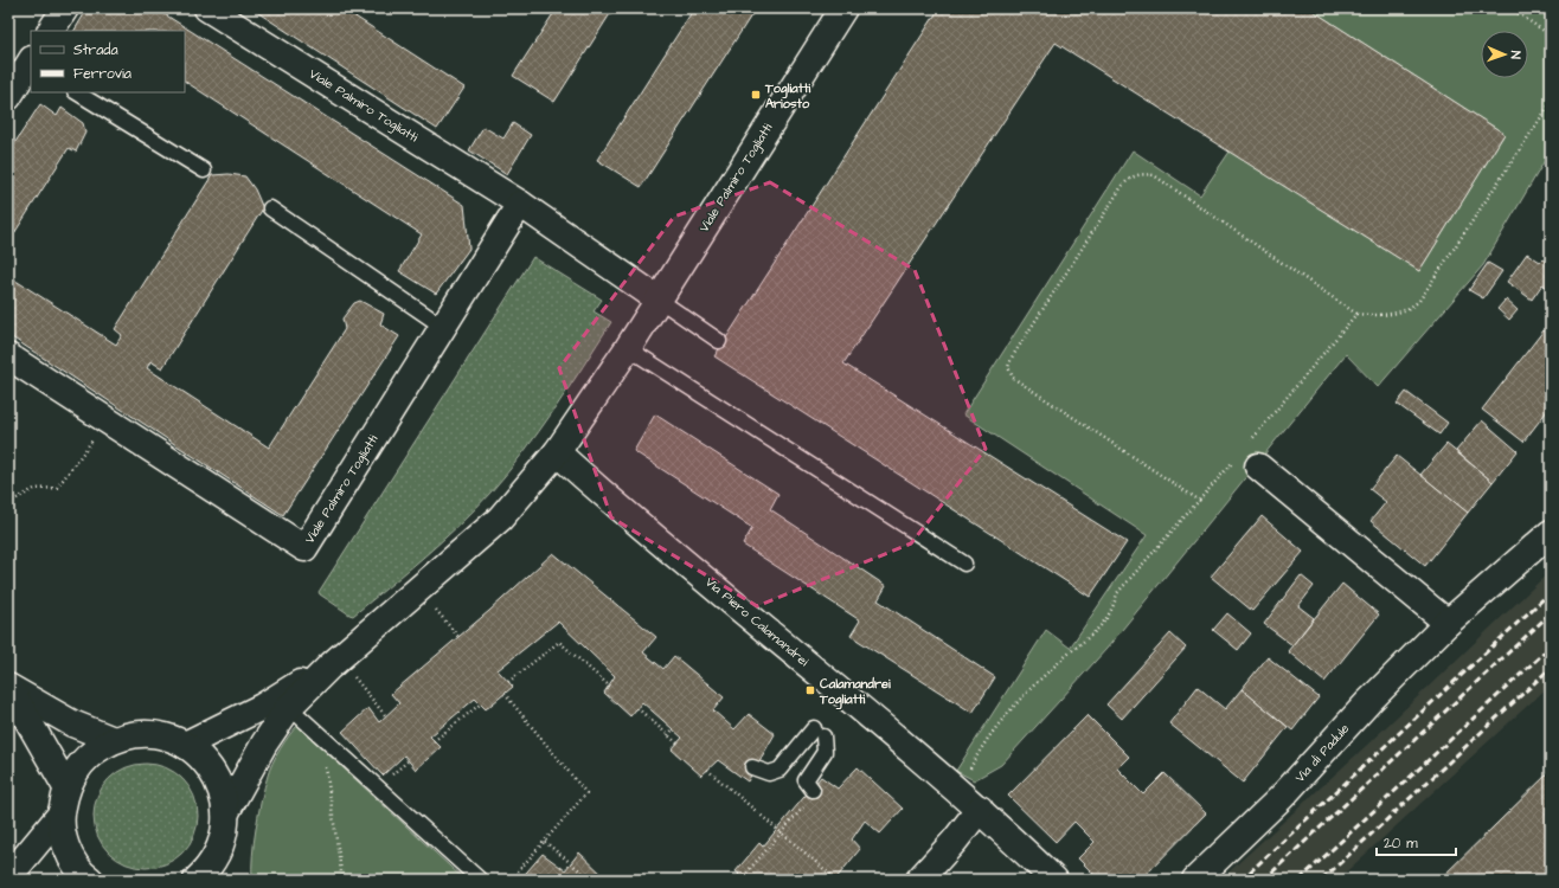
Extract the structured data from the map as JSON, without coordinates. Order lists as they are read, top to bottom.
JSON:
{
  "streets": {
    "street": ["Viale Palmiro Togliatti", "Via Piero Calamandrei", "Via di Padule"]
  },
  "crossings": [
    ["Viale Palmiro Togliatti", "Via Piero Calamandrei"]
  ],
  "places": {
    "transit": ["Togliatti Ariosto", "Calamandrei Togliatti"]
  },
  "legend": ["Strada", "Ferrovia"],
  "scale_bar": "20 m",
  "north": "right"
}
